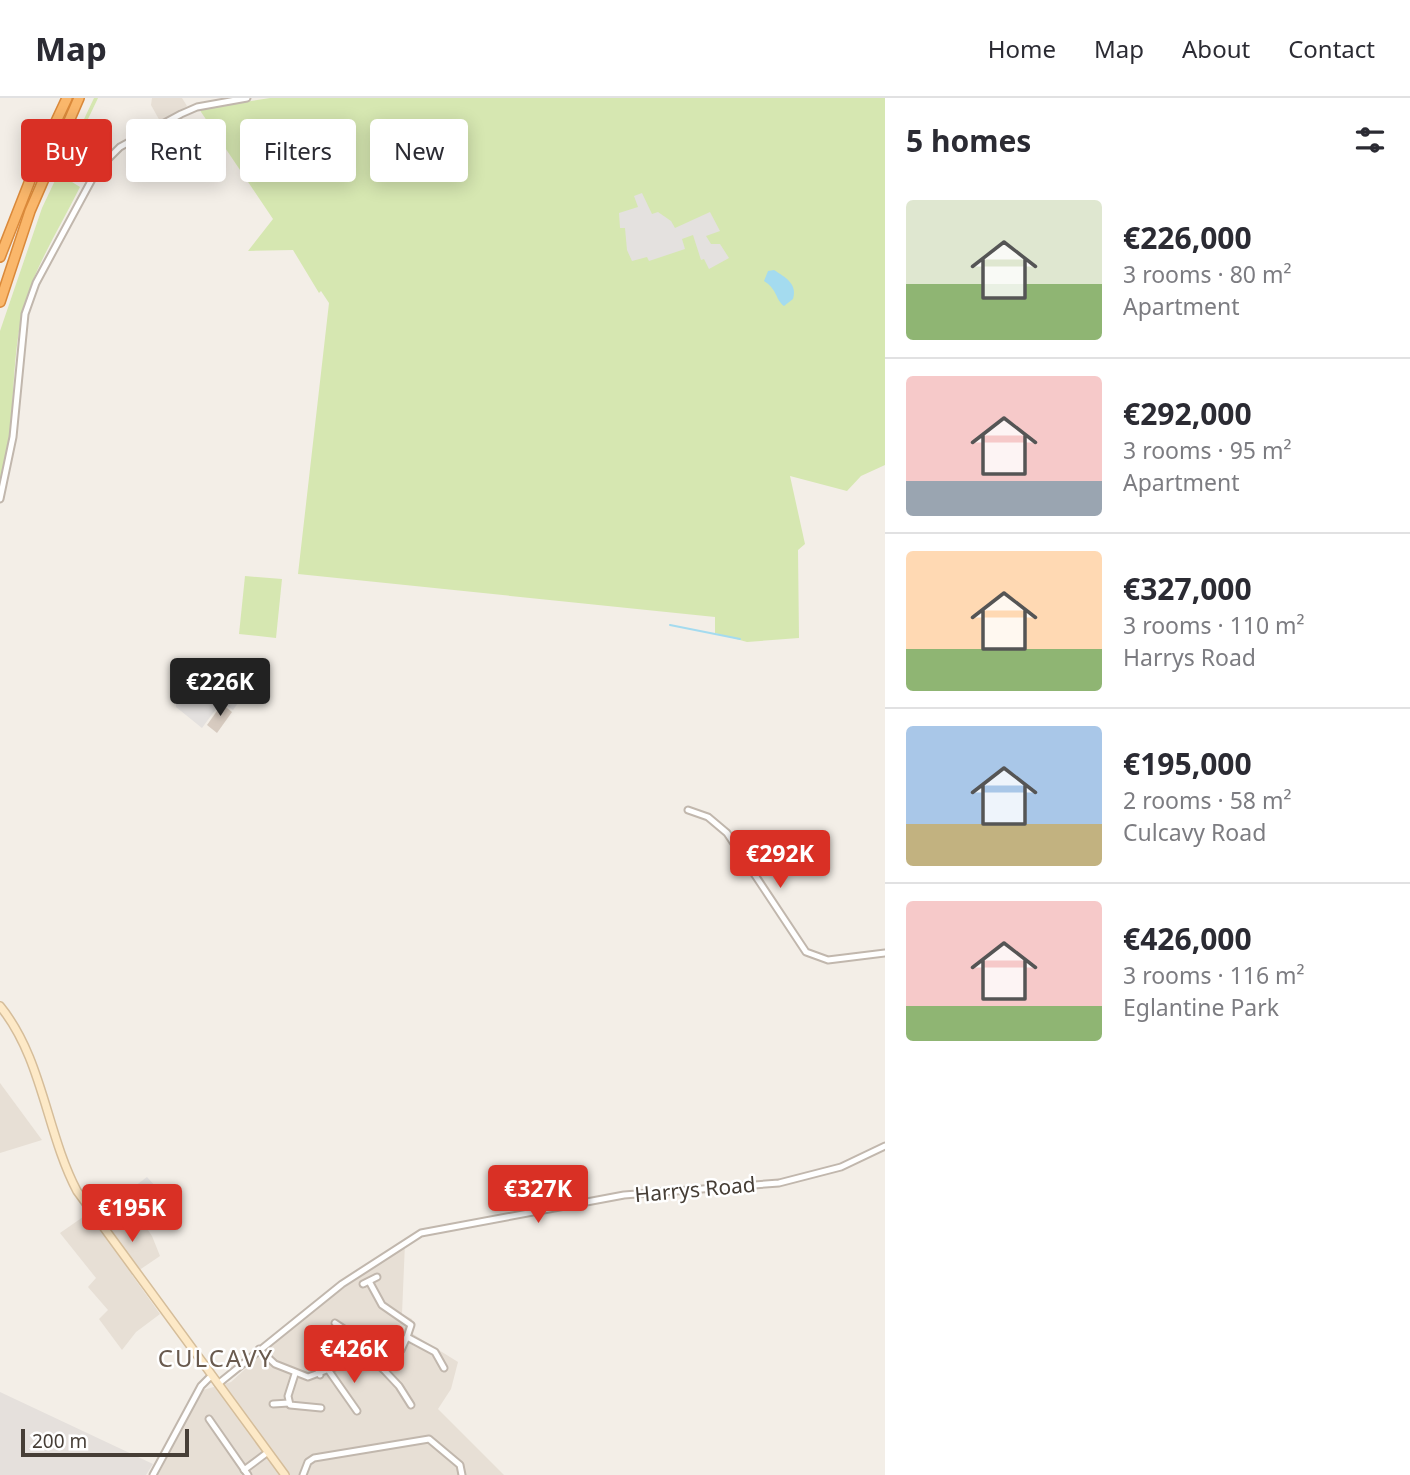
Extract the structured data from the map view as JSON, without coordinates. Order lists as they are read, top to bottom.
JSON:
{
  "streets": {
    "street": ["Harrys Road"]
  },
  "districts": ["CULCAVY"],
  "scale_bar": "200 m",
  "page": {
    "header": "Map",
    "nav": [
      "Home",
      "Map",
      "About",
      "Contact"
    ],
    "heading": "5 homes",
    "chip": [
      "Buy",
      "Rent",
      "Filters",
      "New"
    ],
    "list": [
      {
        "name": "€226,000",
        "note": "3 rooms · 80 m² · Apartment"
      },
      {
        "name": "€292,000",
        "note": "3 rooms · 95 m² · Apartment"
      },
      {
        "name": "€327,000",
        "note": "3 rooms · 110 m² · Harrys Road"
      },
      {
        "name": "€195,000",
        "note": "2 rooms · 58 m² · Culcavy Road"
      },
      {
        "name": "€426,000",
        "note": "3 rooms · 116 m² · Eglantine Park"
      }
    ],
    "price": [
      "€226K",
      "€292K",
      "€327K",
      "€195K",
      "€426K"
    ],
    "scale": "200 m"
  }
}
